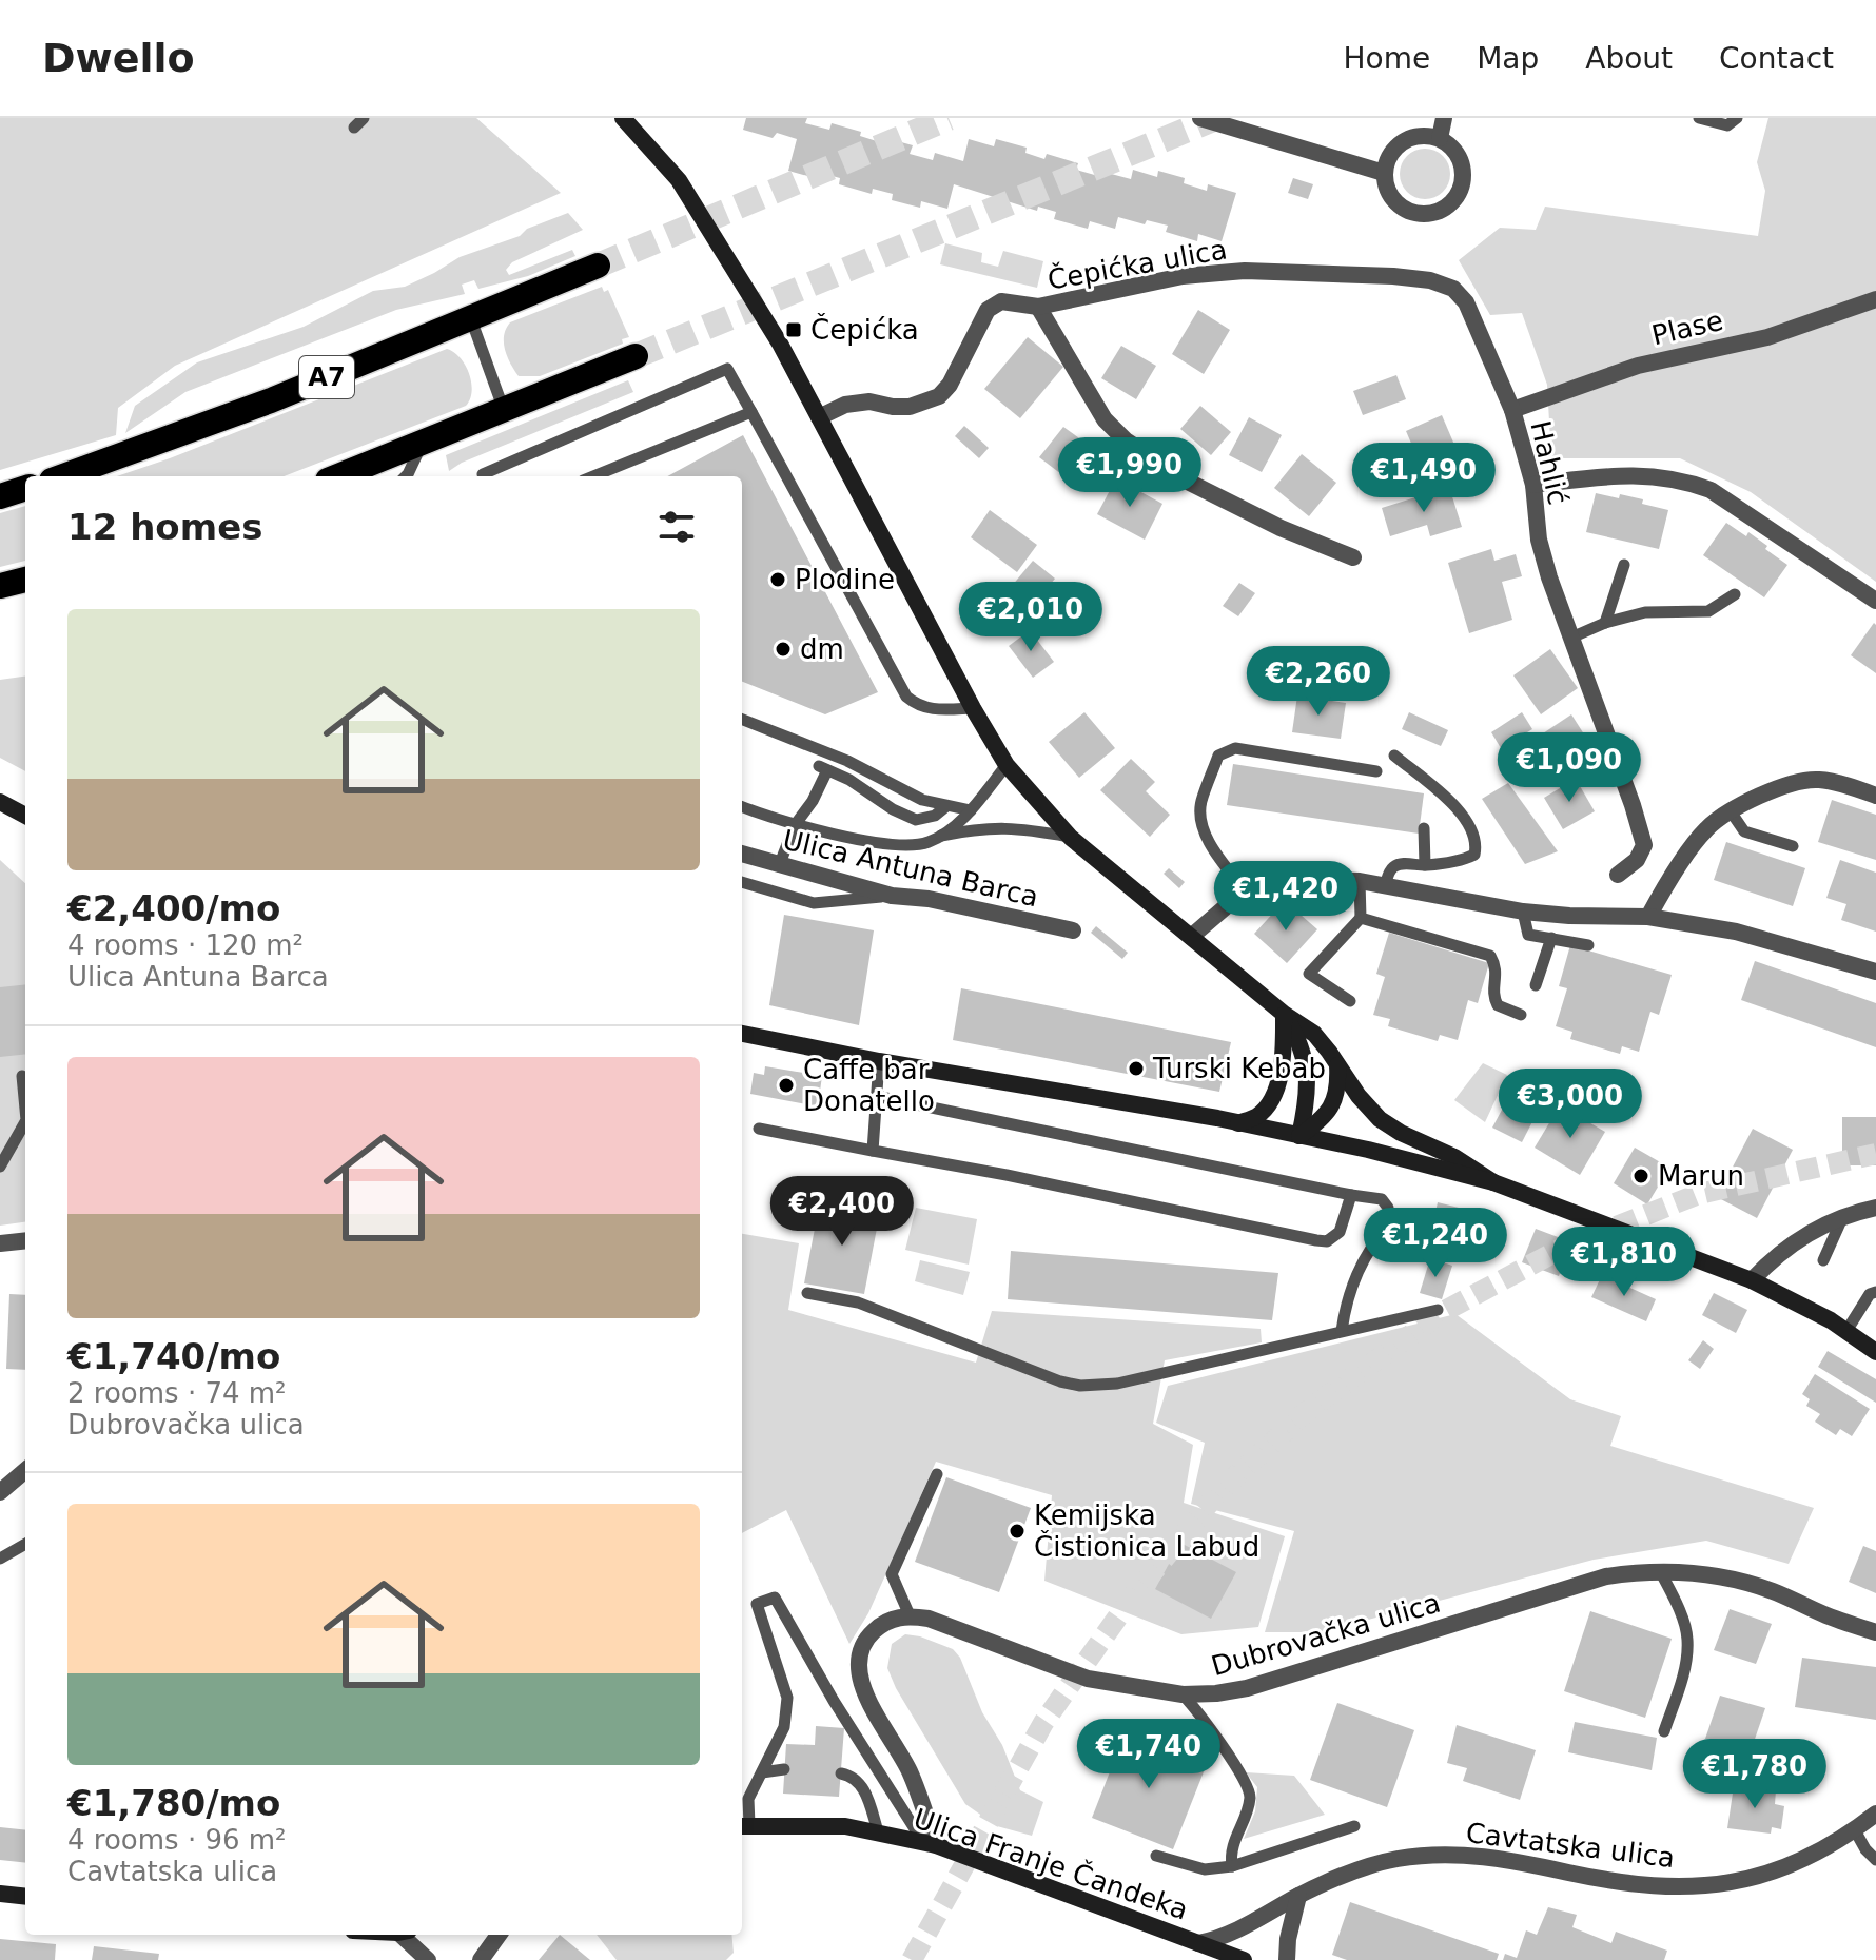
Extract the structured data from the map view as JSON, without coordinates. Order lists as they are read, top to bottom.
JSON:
{
  "streets": {
    "highway": ["A7"],
    "main road": ["Ulica Franje Čandeka"],
    "street": [
      "Čepićka ulica",
      "Plase",
      "Hahlić",
      "Ulica Antuna Barca",
      "Dubrovačka ulica",
      "Cavtatska ulica"
    ]
  },
  "crossings": [
    ["Čepićka ulica", "Hahlić"],
    ["Plase", "Hahlić"],
    ["Cavtatska ulica", "Ulica Franje Čandeka"]
  ],
  "places": {
    "transit": ["Čepićka"],
    "other": [
      "Plodine",
      "dm",
      "Turski Kebab",
      "Caffe bar Donatello",
      "Marun",
      "Kemijska Čistionica Labud"
    ]
  },
  "page": {
    "header": "Dwello",
    "nav": [
      "Home",
      "Map",
      "About",
      "Contact"
    ],
    "price": [
      "€1,990",
      "€1,490",
      "€2,010",
      "€2,260",
      "€1,090",
      "€1,420",
      "€3,000",
      "€2,400",
      "€1,240",
      "€1,810",
      "€1,740",
      "€1,780"
    ],
    "heading": "12 homes",
    "list": [
      {
        "name": "€2,400/mo",
        "note": "4 rooms · 120 m² · Ulica Antuna Barca"
      },
      {
        "name": "€1,740/mo",
        "note": "2 rooms · 74 m² · Dubrovačka ulica"
      },
      {
        "name": "€1,780/mo",
        "note": "4 rooms · 96 m² · Cavtatska ulica"
      }
    ]
  }
}
